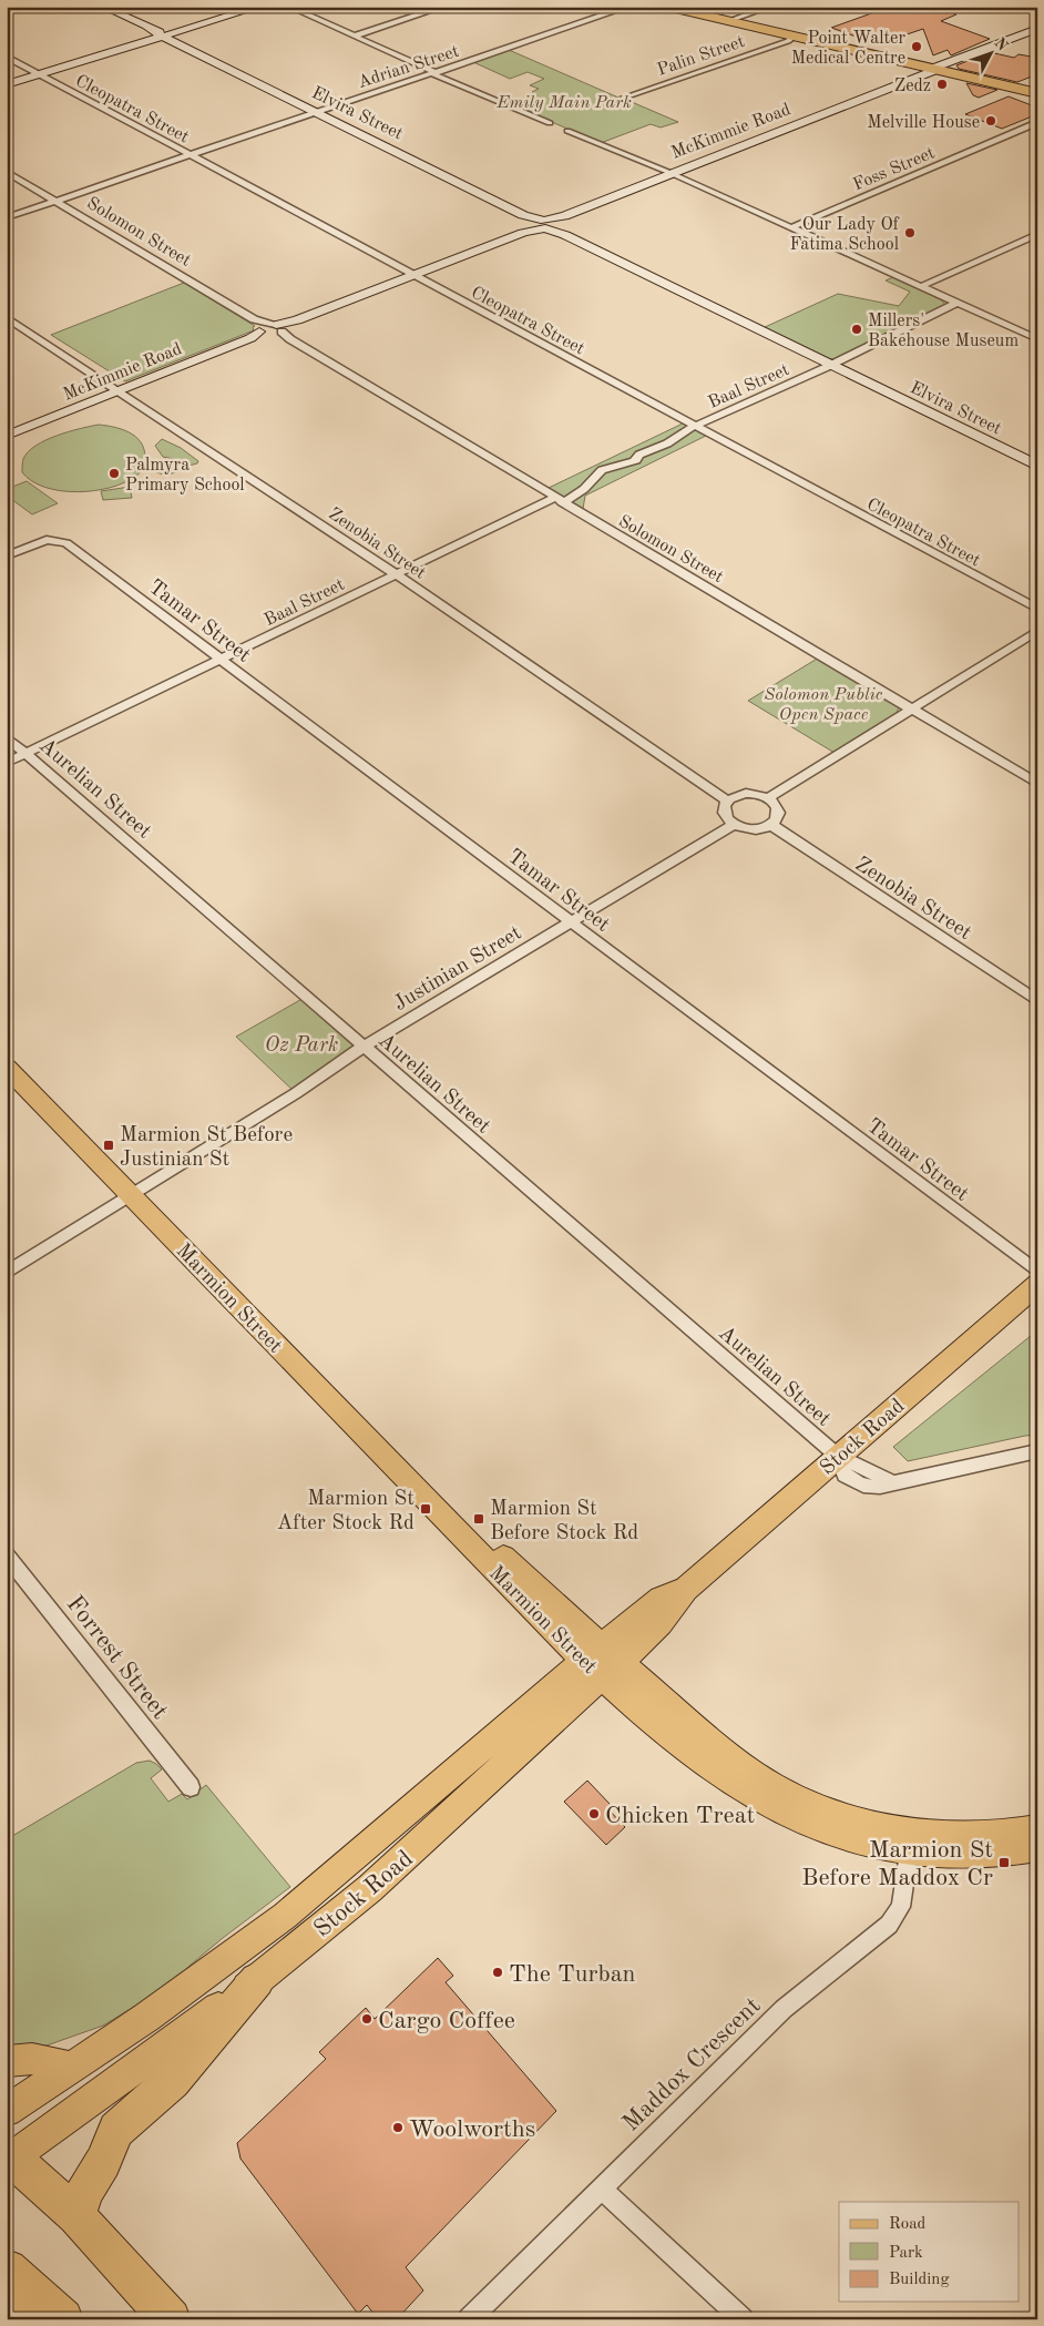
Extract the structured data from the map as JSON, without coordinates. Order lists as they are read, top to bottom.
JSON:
{
  "streets": {
    "main road": [
      "Elvira Street",
      "McKimmie Road",
      "Marmion Street",
      "Stock Road"
    ],
    "street": [
      "Palin Street",
      "Adrian Street",
      "Cleopatra Street",
      "Foss Street",
      "Solomon Street",
      "Baal Street",
      "Zenobia Street",
      "Tamar Street",
      "Aurelian Street",
      "Justinian Street",
      "Forrest Street",
      "Maddox Crescent"
    ]
  },
  "crossings": [
    ["Adrian Street", "Cleopatra Street"],
    ["Adrian Street", "Elvira Street"],
    ["Adrian Street", "Solomon Street"],
    ["Cleopatra Street", "McKimmie Road"],
    ["Cleopatra Street", "Baal Street"],
    ["Elvira Street", "McKimmie Road"],
    ["Elvira Street", "Baal Street"],
    ["McKimmie Road", "Solomon Street"],
    ["McKimmie Road", "Zenobia Street"],
    ["Solomon Street", "Baal Street"],
    ["Baal Street", "Zenobia Street"],
    ["Baal Street", "Tamar Street"],
    ["Baal Street", "Aurelian Street"],
    ["Zenobia Street", "Justinian Street"],
    ["Tamar Street", "Justinian Street"],
    ["Aurelian Street", "Justinian Street"],
    ["Aurelian Street", "Stock Road"],
    ["Justinian Street", "Marmion Street"],
    ["Marmion Street", "Stock Road"],
    ["Marmion Street", "Maddox Crescent"]
  ],
  "parks": ["Emily Main Park", "Solomon Public Open Space", "Oz Park"],
  "places": {
    "other": [
      "Point Walter Medical Centre",
      "Zedz",
      "Melville House",
      "Our Lady Of Fatima School",
      "Millers' Bakehouse Museum",
      "Palmyra Primary School",
      "Chicken Treat",
      "The Turban",
      "Cargo Coffee",
      "Woolworths"
    ],
    "transit": [
      "Marmion St Before Justinian St",
      "Marmion St After Stock Rd",
      "Marmion St Before Stock Rd",
      "Marmion St Before Maddox Cr"
    ]
  },
  "legend": ["Road", "Park", "Building"],
  "north": "top right"
}
